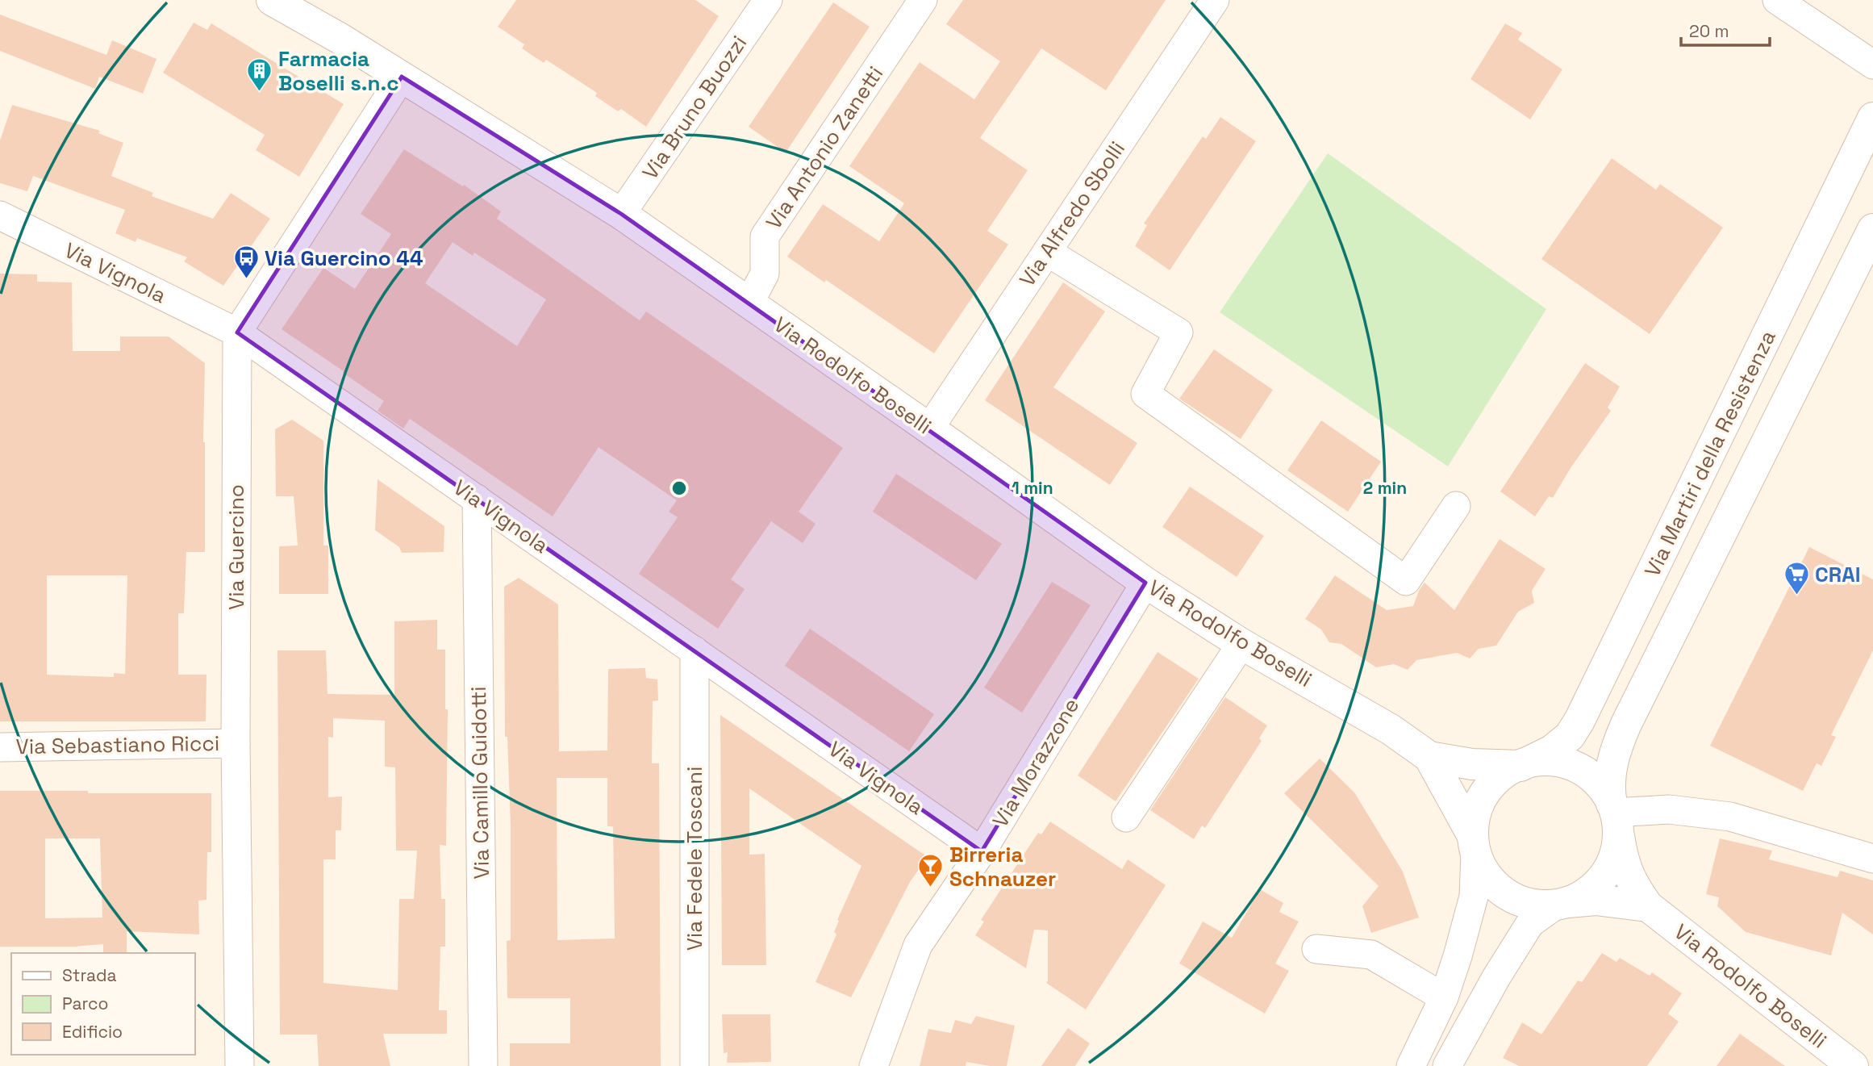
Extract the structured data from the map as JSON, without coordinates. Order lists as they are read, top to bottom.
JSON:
{
  "streets": {
    "street": [
      "Via Bruno Buozzi",
      "Via Antonio Zanetti",
      "Via Alfredo Sbolli",
      "Via Vignola",
      "Via Rodolfo Boselli",
      "Via Martiri della Resistenza",
      "Via Guercino",
      "Via Sebastiano Ricci",
      "Via Morazzone",
      "Via Camillo Guidotti",
      "Via Fedele Toscani"
    ]
  },
  "crossings": [
    ["Via Bruno Buozzi", "Via Rodolfo Boselli"],
    ["Via Antonio Zanetti", "Via Rodolfo Boselli"],
    ["Via Alfredo Sbolli", "Via Rodolfo Boselli"],
    ["Via Vignola", "Via Guercino"],
    ["Via Vignola", "Via Morazzone"],
    ["Via Vignola", "Via Camillo Guidotti"],
    ["Via Vignola", "Via Fedele Toscani"],
    ["Via Rodolfo Boselli", "Via Martiri della Resistenza"],
    ["Via Rodolfo Boselli", "Via Morazzone"],
    ["Via Guercino", "Via Sebastiano Ricci"]
  ],
  "places": {
    "building": ["Farmacia Boselli s.n.c"],
    "bus stop": ["Via Guercino 44"],
    "supermarket": ["CRAI"],
    "bar": ["Birreria Schnauzer"]
  },
  "legend": ["Strada", "Parco", "Edificio"],
  "scale_bar": "20 m",
  "rings": ["1 min", "2 min"]
}
